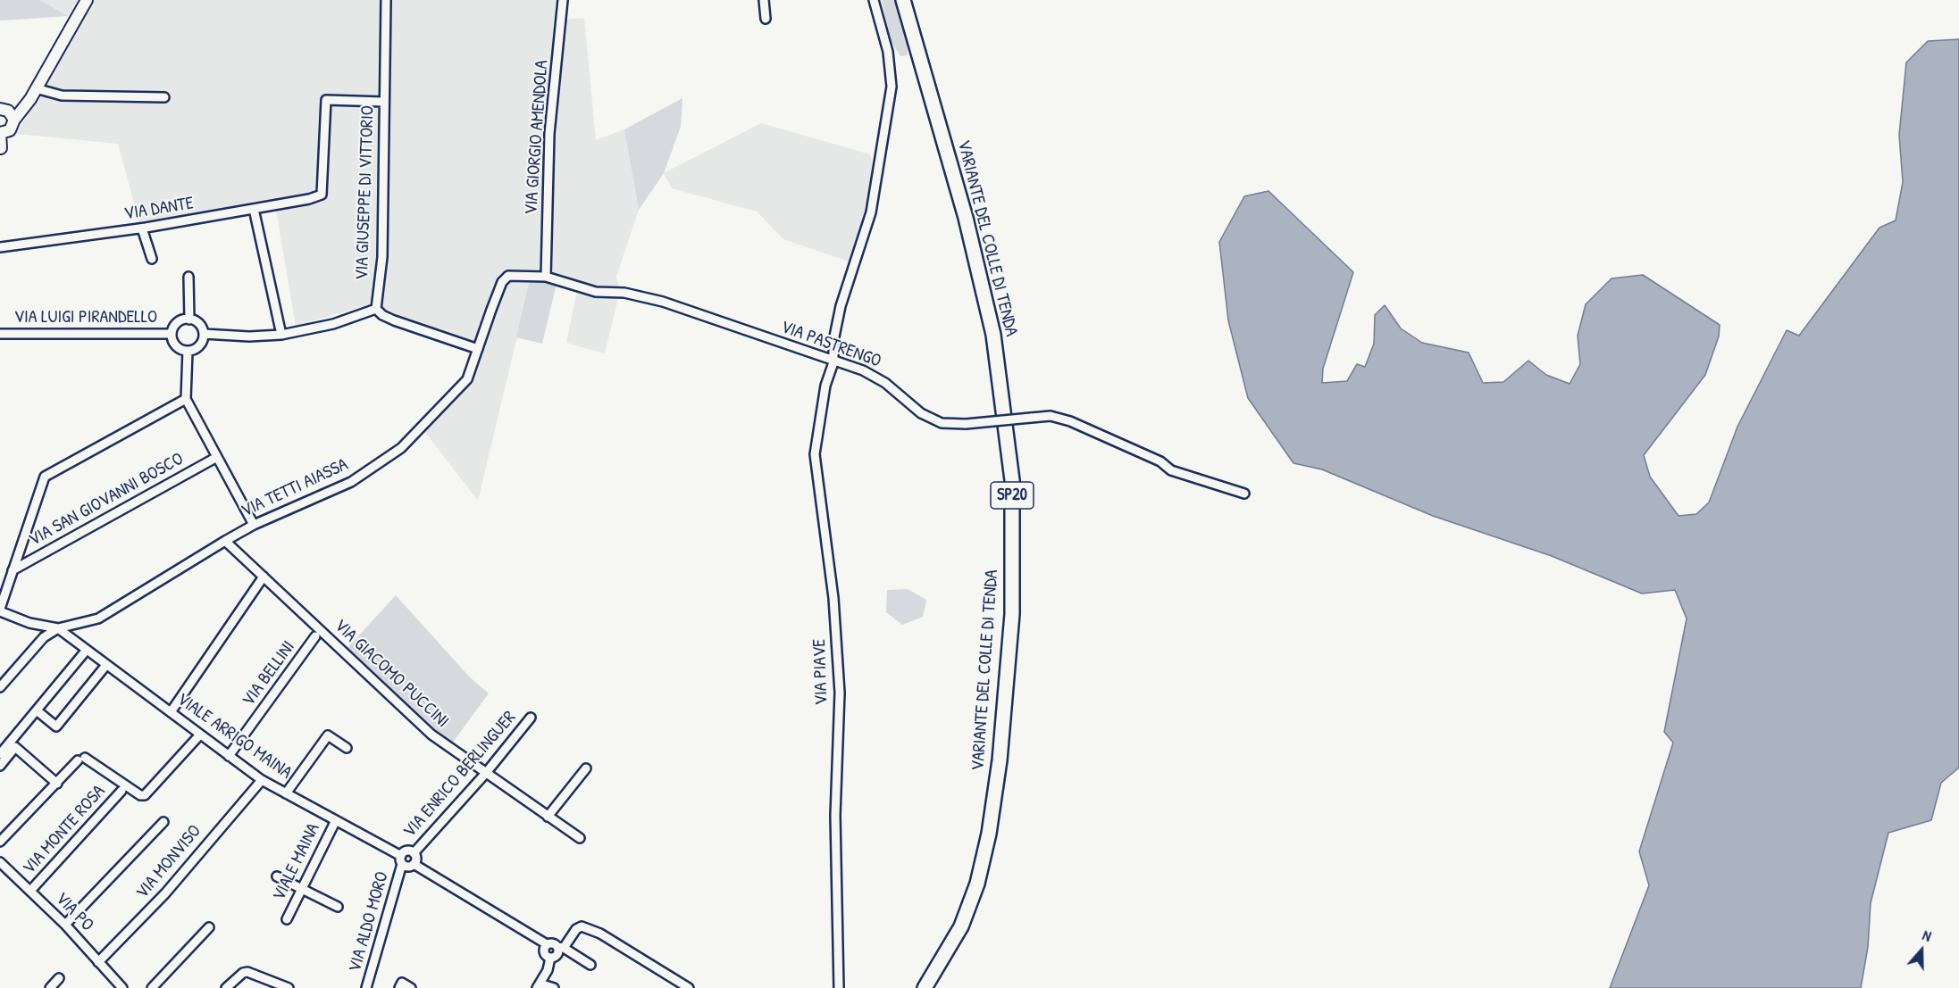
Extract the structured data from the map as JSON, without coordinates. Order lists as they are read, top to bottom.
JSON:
{
  "streets": {
    "main road": ["VARIANTE DEL COLLE DI TENDA", "SP20"],
    "street": [
      "VIA GIORGIO AMENDOLA",
      "VIA GIUSEPPE DI VITTORIO",
      "VIA DANTE",
      "VIA LUIGI PIRANDELLO",
      "VIA PASTRENGO",
      "VIA TETTI AIASSA",
      "VIA SAN GIOVANNI BOSCO",
      "VIA PIAVE",
      "VIA BELLINI",
      "VIA GIACOMO PUCCINI",
      "VIALE ARRIGO MAINA",
      "VIA ENRICO BERLINGUER",
      "VIA MONTE ROSA",
      "VIA MONVISO",
      "VIALE MAINA",
      "VIA PO",
      "VIA ALDO MORO"
    ]
  },
  "crossings": [
    ["VIA GIORGIO AMENDOLA", "VIA PASTRENGO"],
    ["VIA GIORGIO AMENDOLA", "VIA TETTI AIASSA"],
    ["VIA GIUSEPPE DI VITTORIO", "VIA DANTE"],
    ["VIA PASTRENGO", "VIA TETTI AIASSA"],
    ["VIA PASTRENGO", "VIA PIAVE"],
    ["VIA TETTI AIASSA", "VIA GIACOMO PUCCINI"],
    ["VIA TETTI AIASSA", "VIALE ARRIGO MAINA"],
    ["VIA BELLINI", "VIALE ARRIGO MAINA"],
    ["VIA GIACOMO PUCCINI", "VIA ENRICO BERLINGUER"],
    ["VIALE ARRIGO MAINA", "VIA ENRICO BERLINGUER"],
    ["VIALE ARRIGO MAINA", "VIA MONVISO"],
    ["VIALE ARRIGO MAINA", "VIALE MAINA"],
    ["VIALE ARRIGO MAINA", "VIA ALDO MORO"],
    ["VIA ENRICO BERLINGUER", "VIA ALDO MORO"],
    ["VIA MONTE ROSA", "VIA PO"],
    ["VIA MONVISO", "VIA PO"]
  ],
  "north": "top"
}
